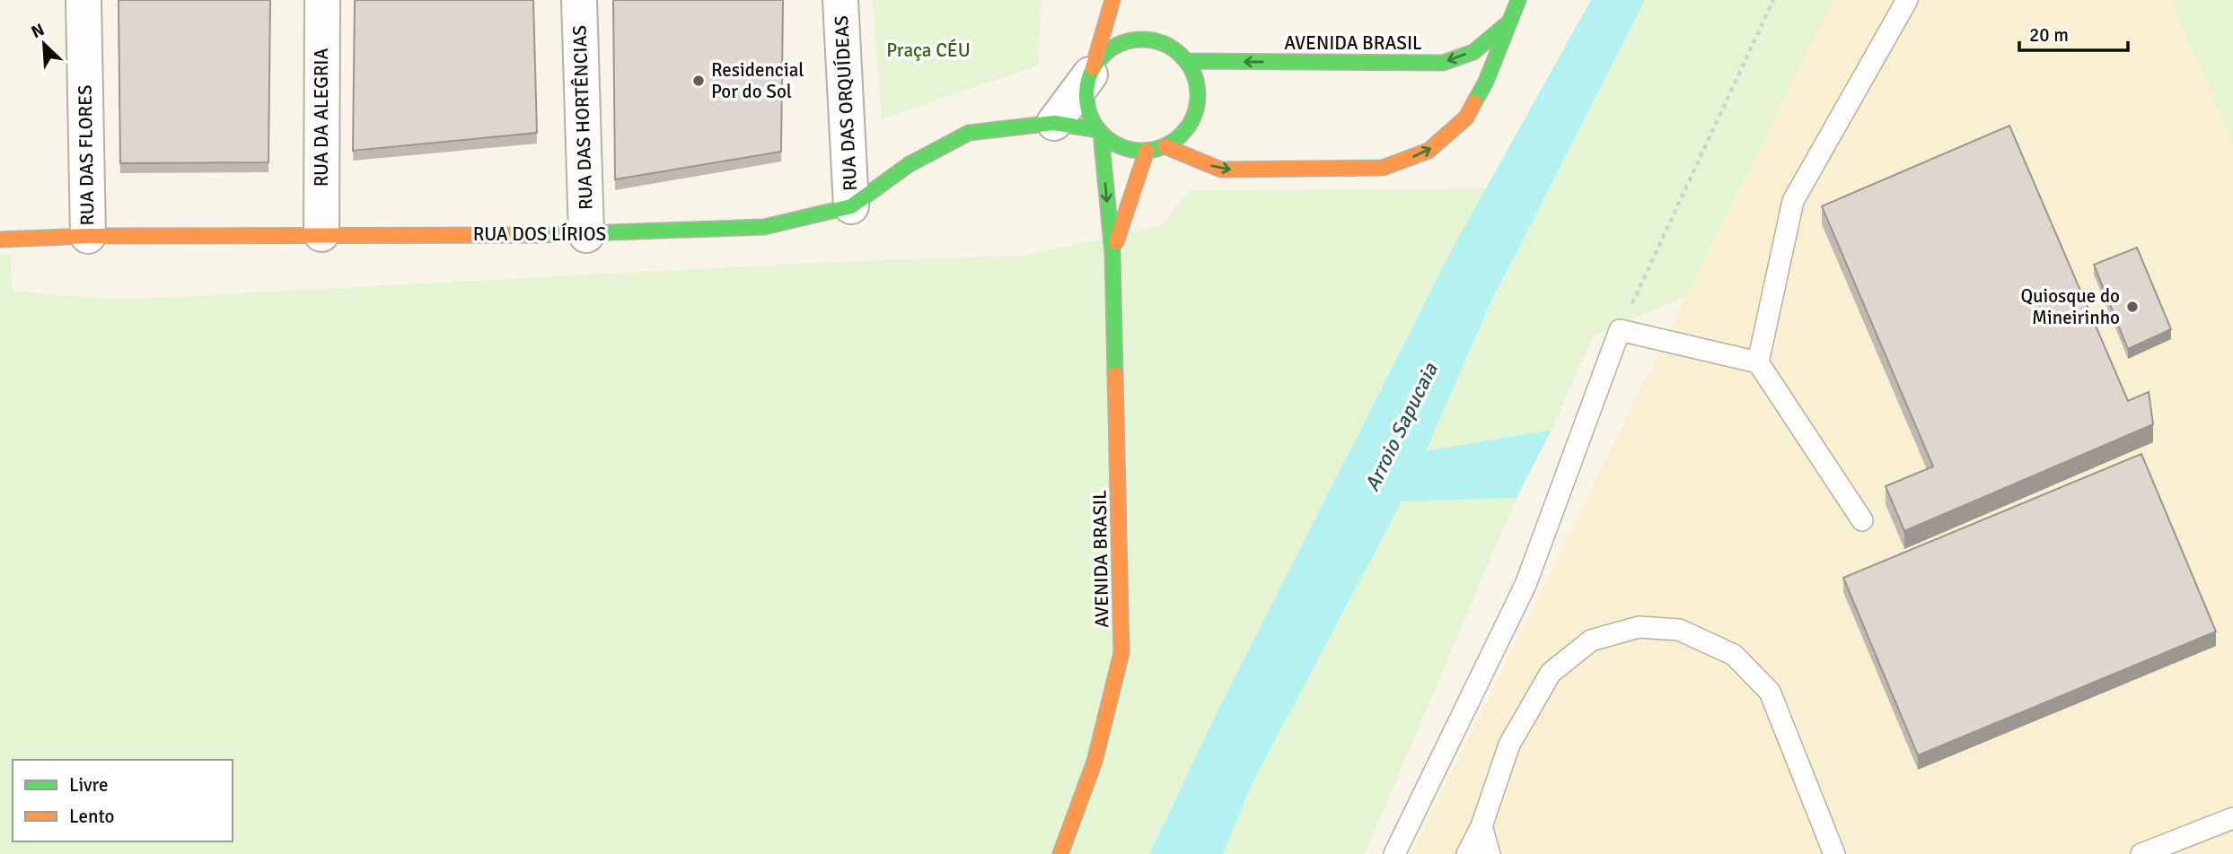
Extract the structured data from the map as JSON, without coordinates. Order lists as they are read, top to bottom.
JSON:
{
  "streets": {
    "street": [
      "AVENIDA BRASIL",
      "RUA DAS ORQUÍDEAS",
      "RUA DA ALEGRIA",
      "RUA DAS HORTÊNCIAS",
      "RUA DAS FLORES",
      "RUA DOS LÍRIOS"
    ]
  },
  "crossings": [
    ["AVENIDA BRASIL", "RUA DOS LÍRIOS"],
    ["RUA DAS ORQUÍDEAS", "RUA DOS LÍRIOS"],
    ["RUA DA ALEGRIA", "RUA DOS LÍRIOS"],
    ["RUA DAS HORTÊNCIAS", "RUA DOS LÍRIOS"],
    ["RUA DAS FLORES", "RUA DOS LÍRIOS"]
  ],
  "water": ["Arroio Sapucaia"],
  "parks": ["Praça CÉU"],
  "places": ["Residencial Por do Sol", "Quiosque do Mineirinho"],
  "legend": ["Livre", "Lento"],
  "scale_bar": "20 m",
  "north": "top left"
}
